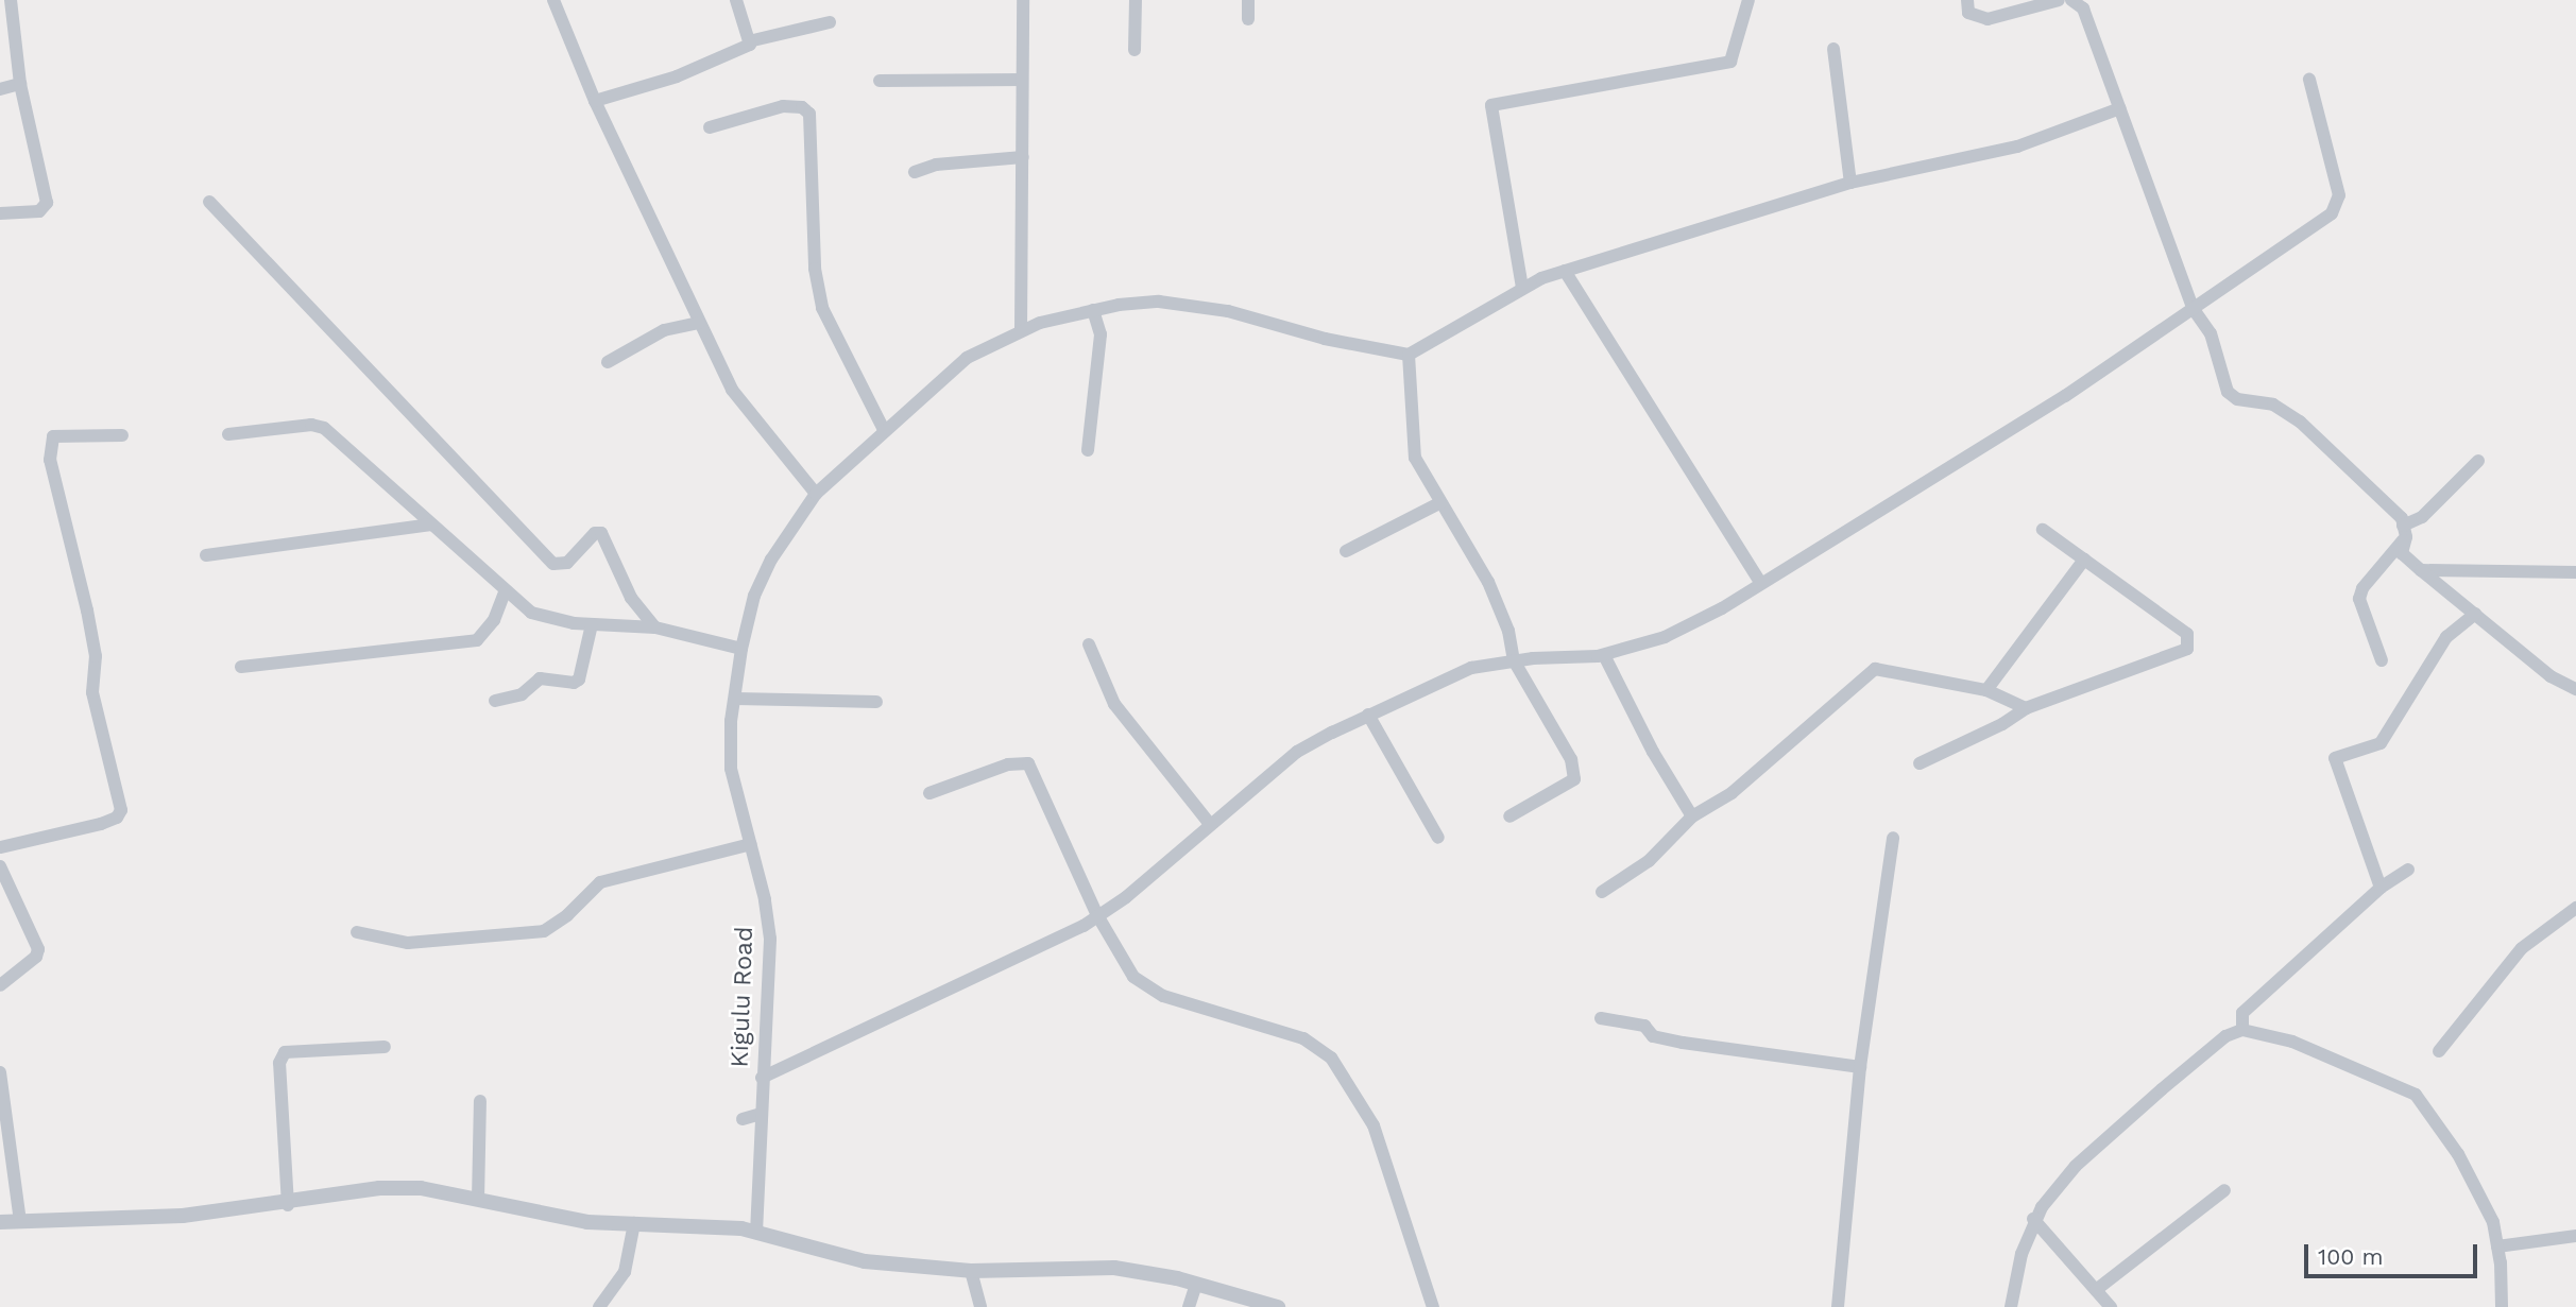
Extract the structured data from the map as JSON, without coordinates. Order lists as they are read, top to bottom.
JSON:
{
  "streets": {
    "street": ["Kigulu Road"]
  },
  "scale_bar": "100 m"
}
